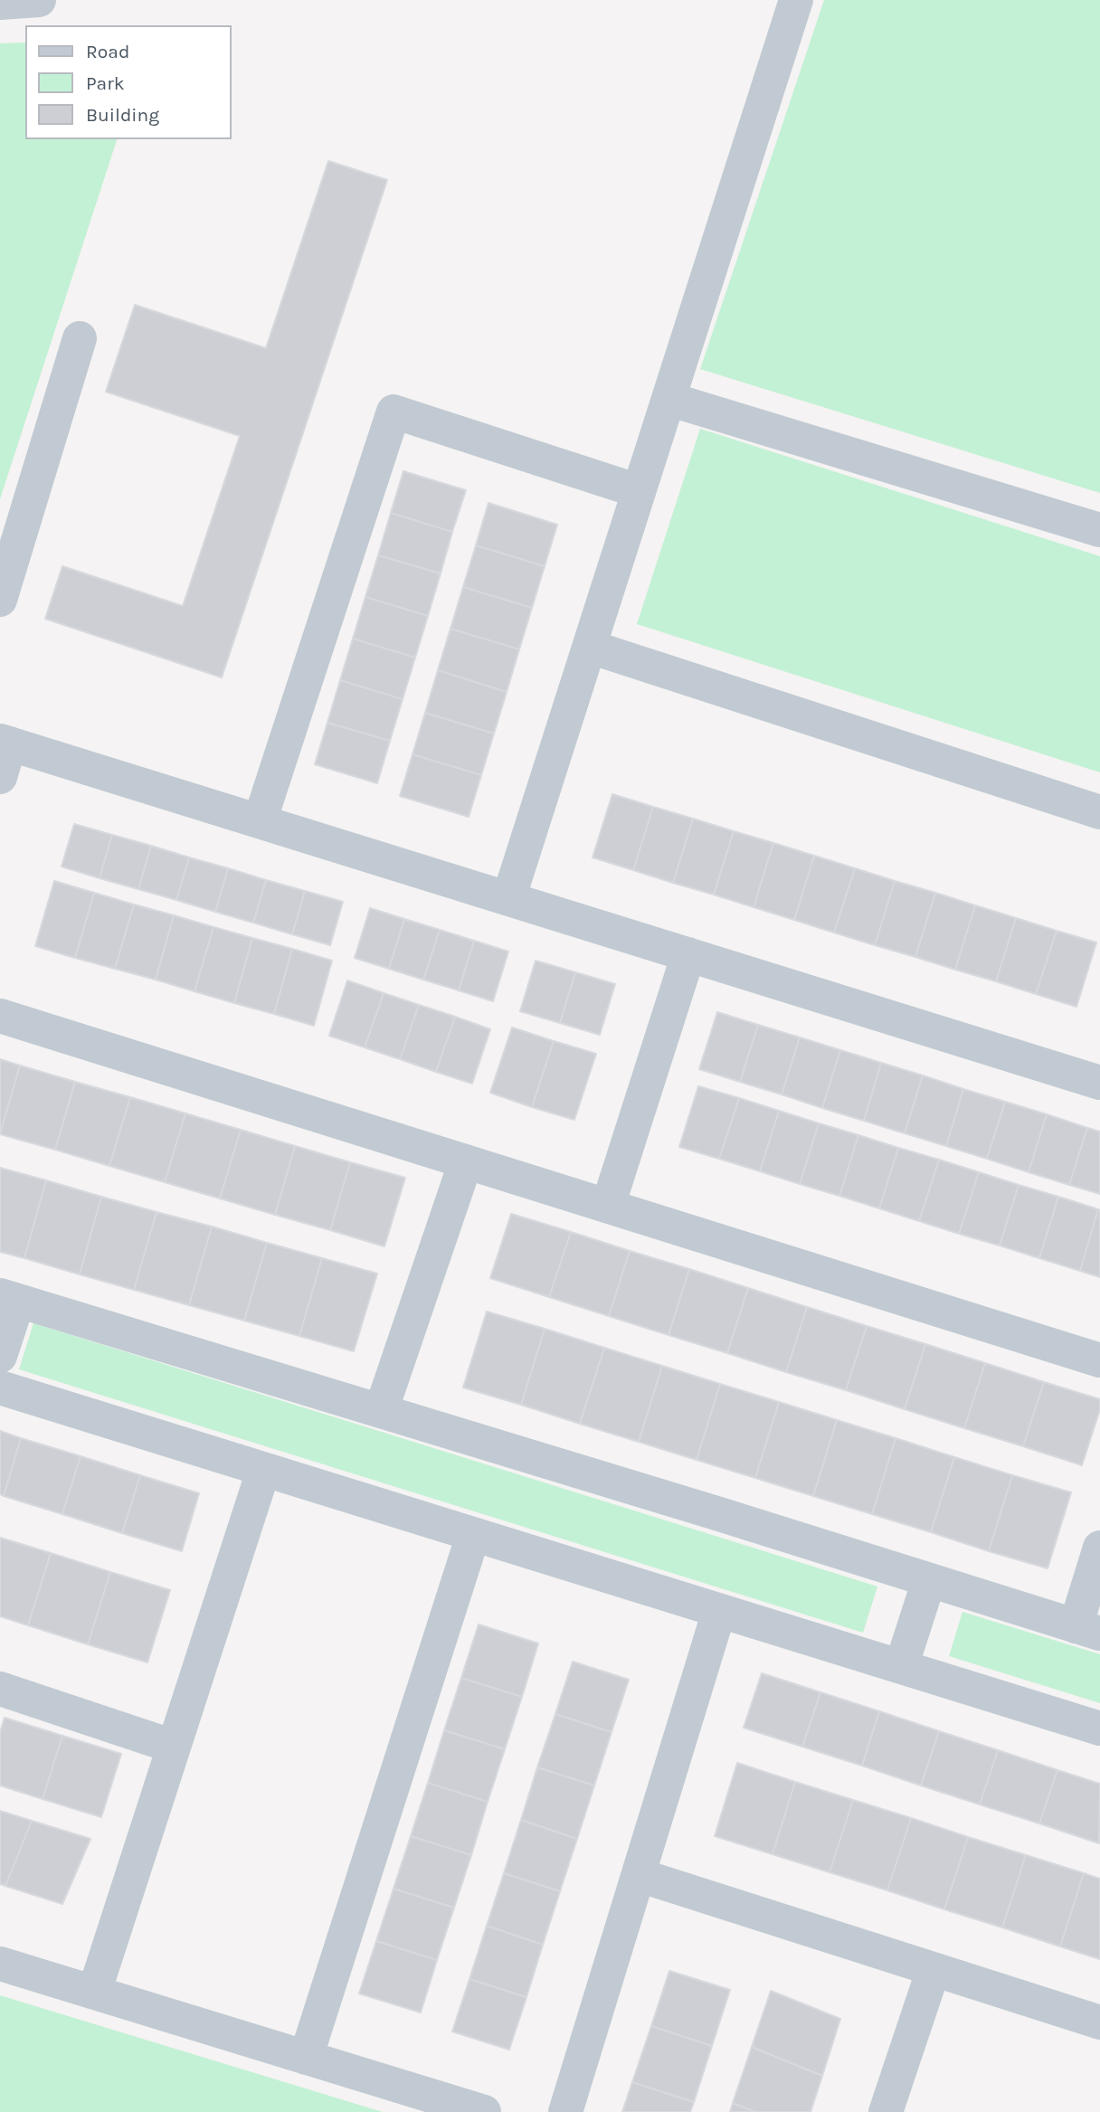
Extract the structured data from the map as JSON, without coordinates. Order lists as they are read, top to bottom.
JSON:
{
  "legend": ["Road", "Park", "Building"]
}
